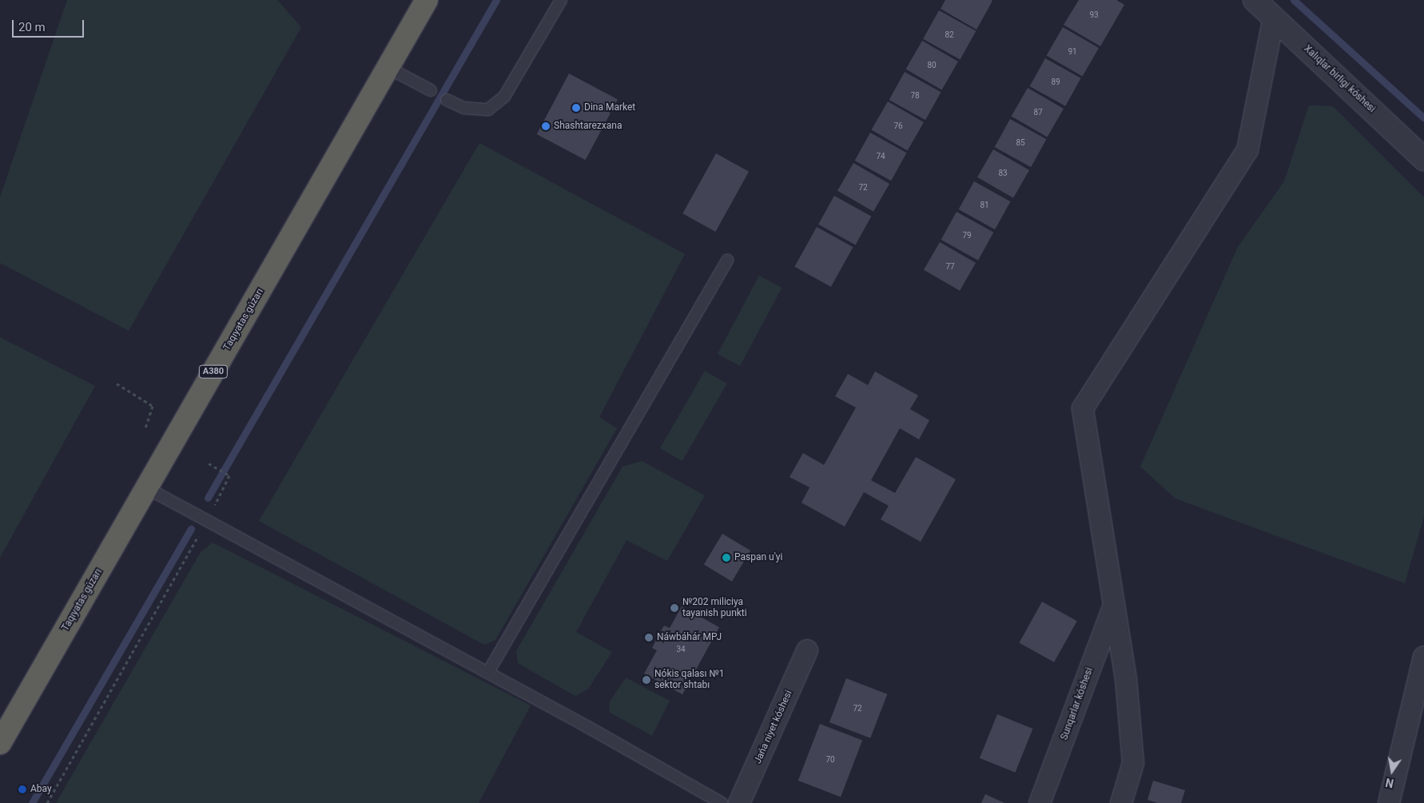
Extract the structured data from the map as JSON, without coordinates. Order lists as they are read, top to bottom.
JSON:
{
  "streets": {
    "highway": ["Taqıyatas gúzarı", "A380"],
    "street": ["Xalıqlar birligi kóshesi", "Sunqarlar kóshesi", "Jańa niyet kóshesi"]
  },
  "places": [
    "Dina Market",
    "Shashtarezxana",
    "Paspan u'yi",
    "№202 miliciya tayanish punkti",
    "Náwbáhár MPJ",
    "Nókis qalası №1 sektor shtabı",
    "Abay"
  ],
  "house_numbers": [
    "93",
    "82",
    "91",
    "80",
    "89",
    "78",
    "87",
    "76",
    "85",
    "74",
    "83",
    "72",
    "81",
    "79",
    "77",
    "34",
    "72",
    "70"
  ],
  "scale_bar": "20 m",
  "north": "bottom"
}
